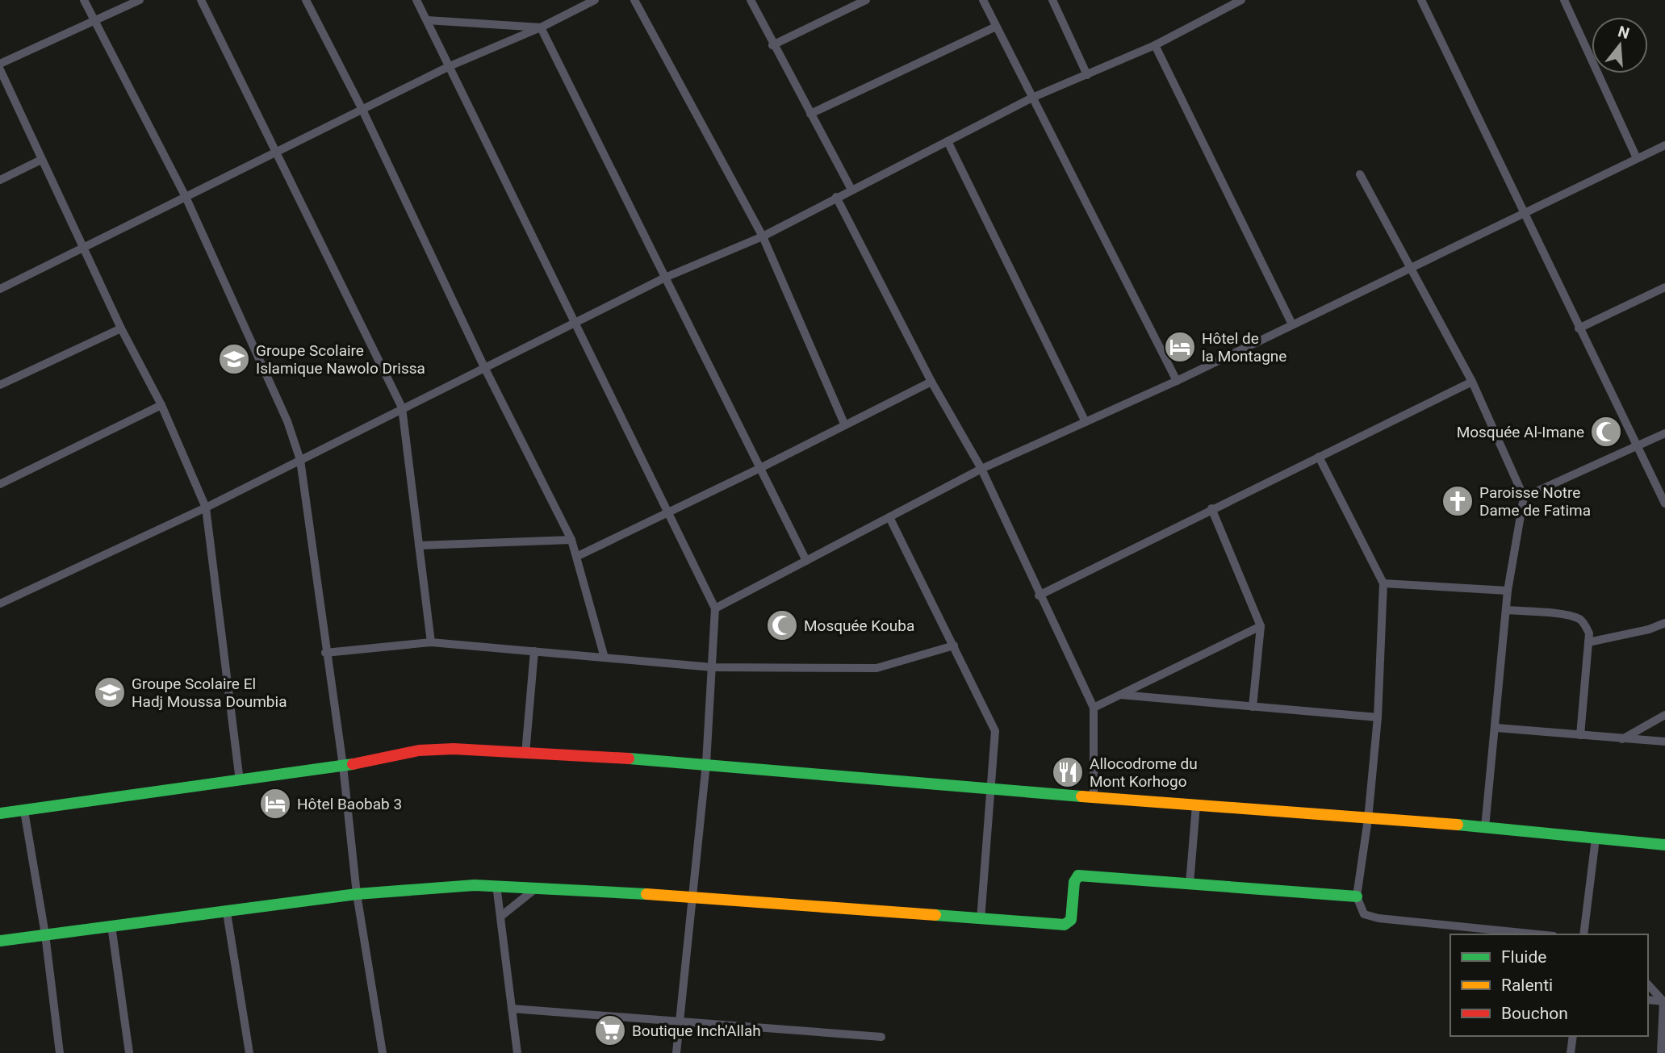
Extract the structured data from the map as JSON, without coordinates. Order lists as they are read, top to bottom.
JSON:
{
  "places": {
    "hotel": ["Hôtel de la Montagne", "Hôtel Baobab 3"],
    "school or university": ["Groupe Scolaire Islamique Nawolo Drissa", "Groupe Scolaire El Hadj Moussa Doumbia"],
    "mosque": ["Mosquée Al-Imane", "Mosquée Kouba"],
    "church": ["Paroisse Notre Dame de Fatima"],
    "restaurant": ["Allocodrome du Mont Korhogo"],
    "supermarket": ["Boutique Inch'Allah"]
  },
  "legend": ["Fluide", "Ralenti", "Bouchon"],
  "north": "top"
}
